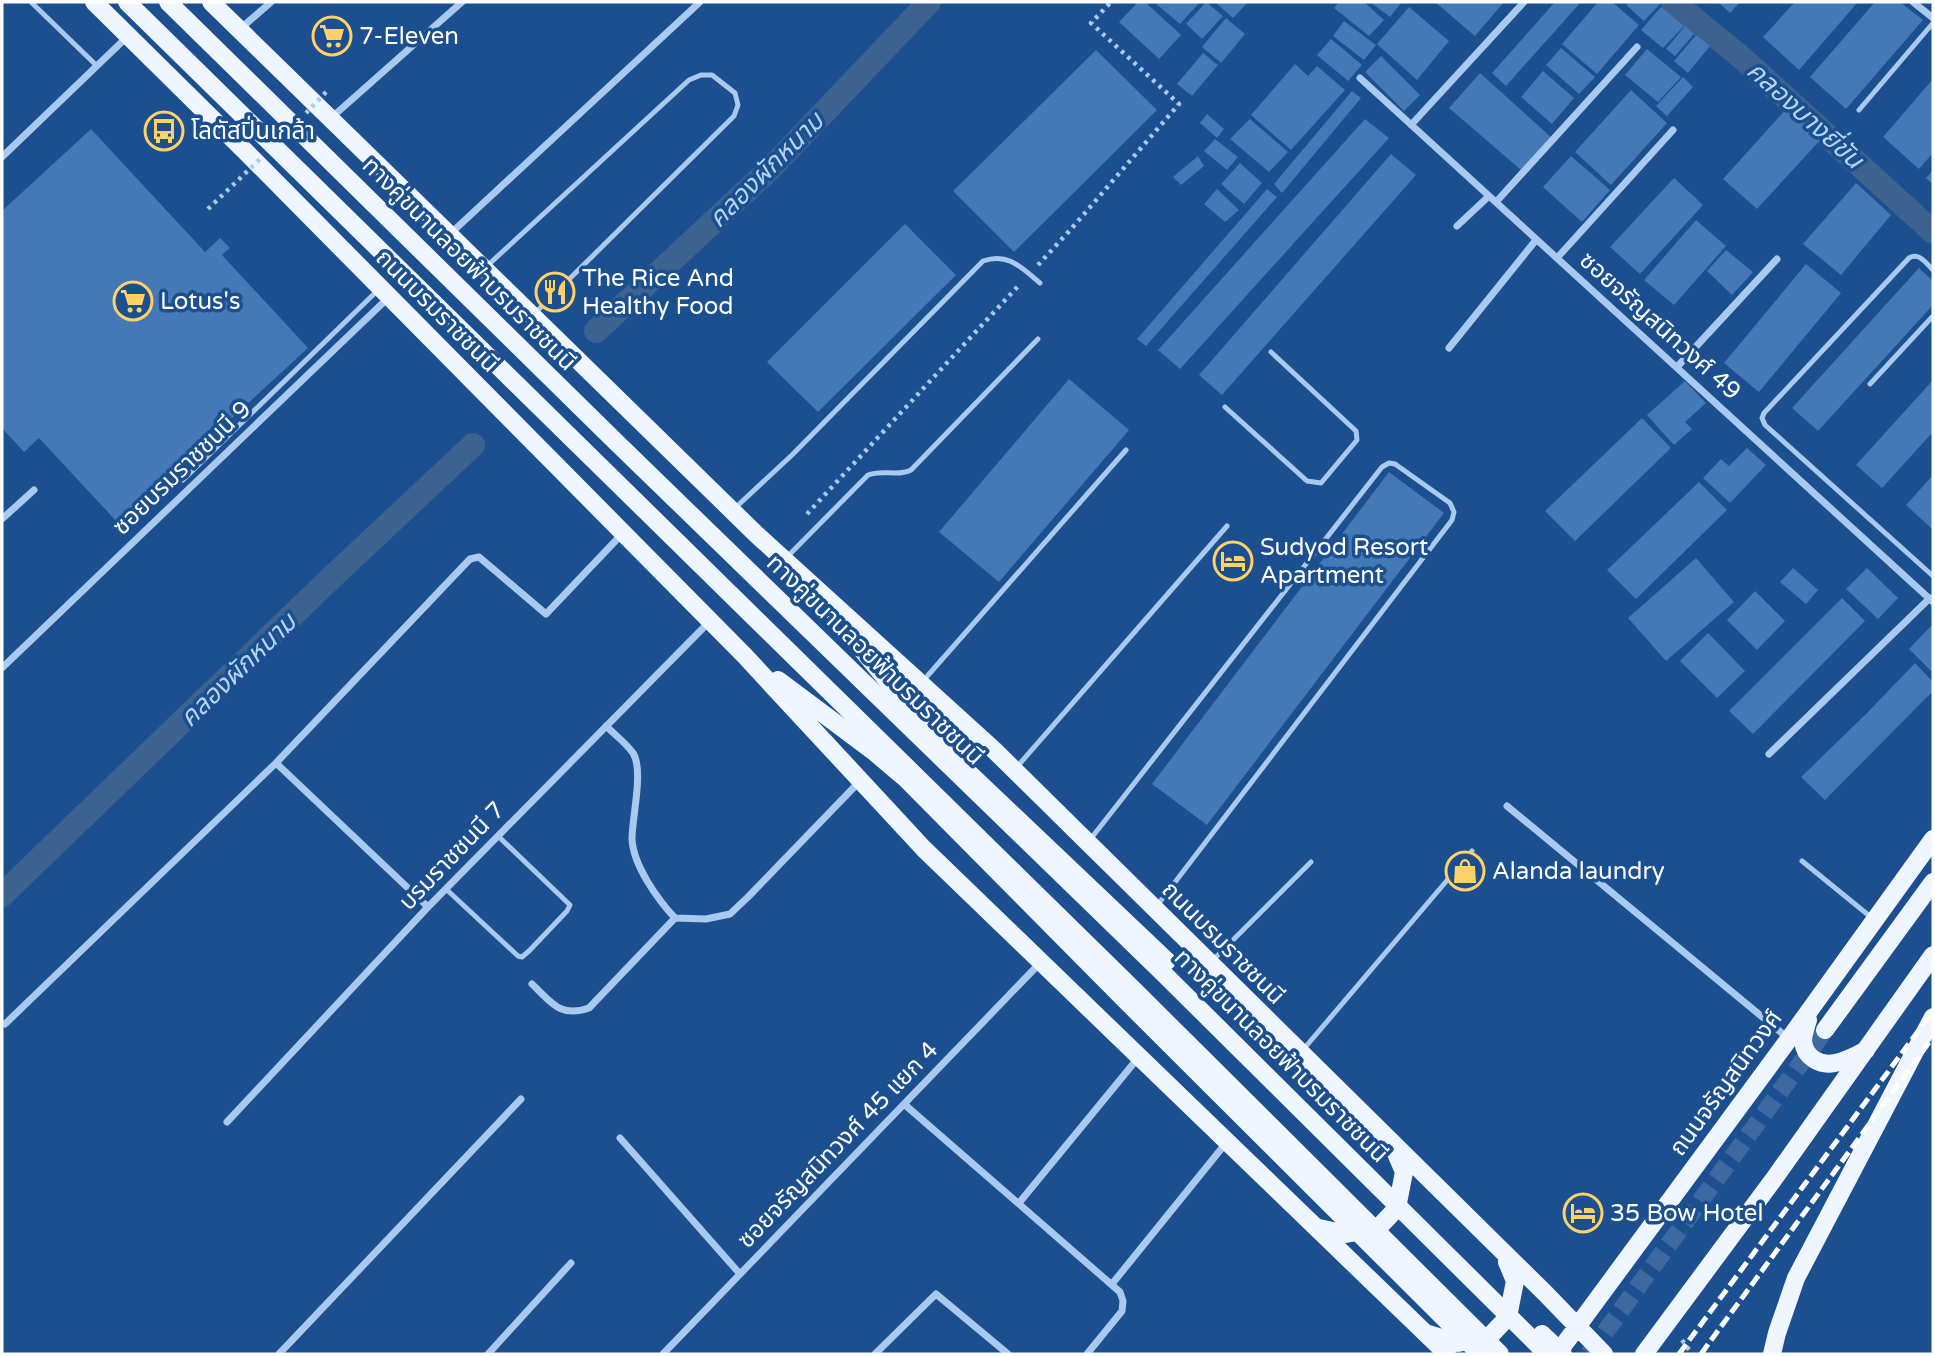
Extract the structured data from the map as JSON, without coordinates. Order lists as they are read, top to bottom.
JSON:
{
  "streets": {
    "main road": ["ทางคู่ขนานลอยฟ้าบรมราชชนนี", "ถนนบรมราชชนนี", "ถนนจรัญสนิทวงศ์"],
    "street": [
      "ซอยจรัญสนิทวงศ์ 49",
      "ซอยบรมราชชนนี 9",
      "บรมราชชนนี 7",
      "ซอยจรัญสนิทวงศ์ 45 แยก 4"
    ]
  },
  "crossings": [
    ["ถนนบรมราชชนนี", "ซอยบรมราชชนนี 9"],
    ["ถนนบรมราชชนนี", "บรมราชชนนี 7"],
    ["ถนนบรมราชชนนี", "ถนนจรัญสนิทวงศ์"],
    ["ถนนบรมราชชนนี", "ซอยจรัญสนิทวงศ์ 45 แยก 4"]
  ],
  "water": ["คลองบางยี่ขัน", "คลองผักหนาม"],
  "places": {
    "supermarket": ["7-Eleven", "Lotus's"],
    "bus stop": ["โลตัสปิ่นเกล้า"],
    "restaurant": ["The Rice And Healthy Food"],
    "hotel": ["Sudyod Resort Apartment", "35 Bow Hotel"],
    "shop": ["Alanda laundry"]
  }
}
